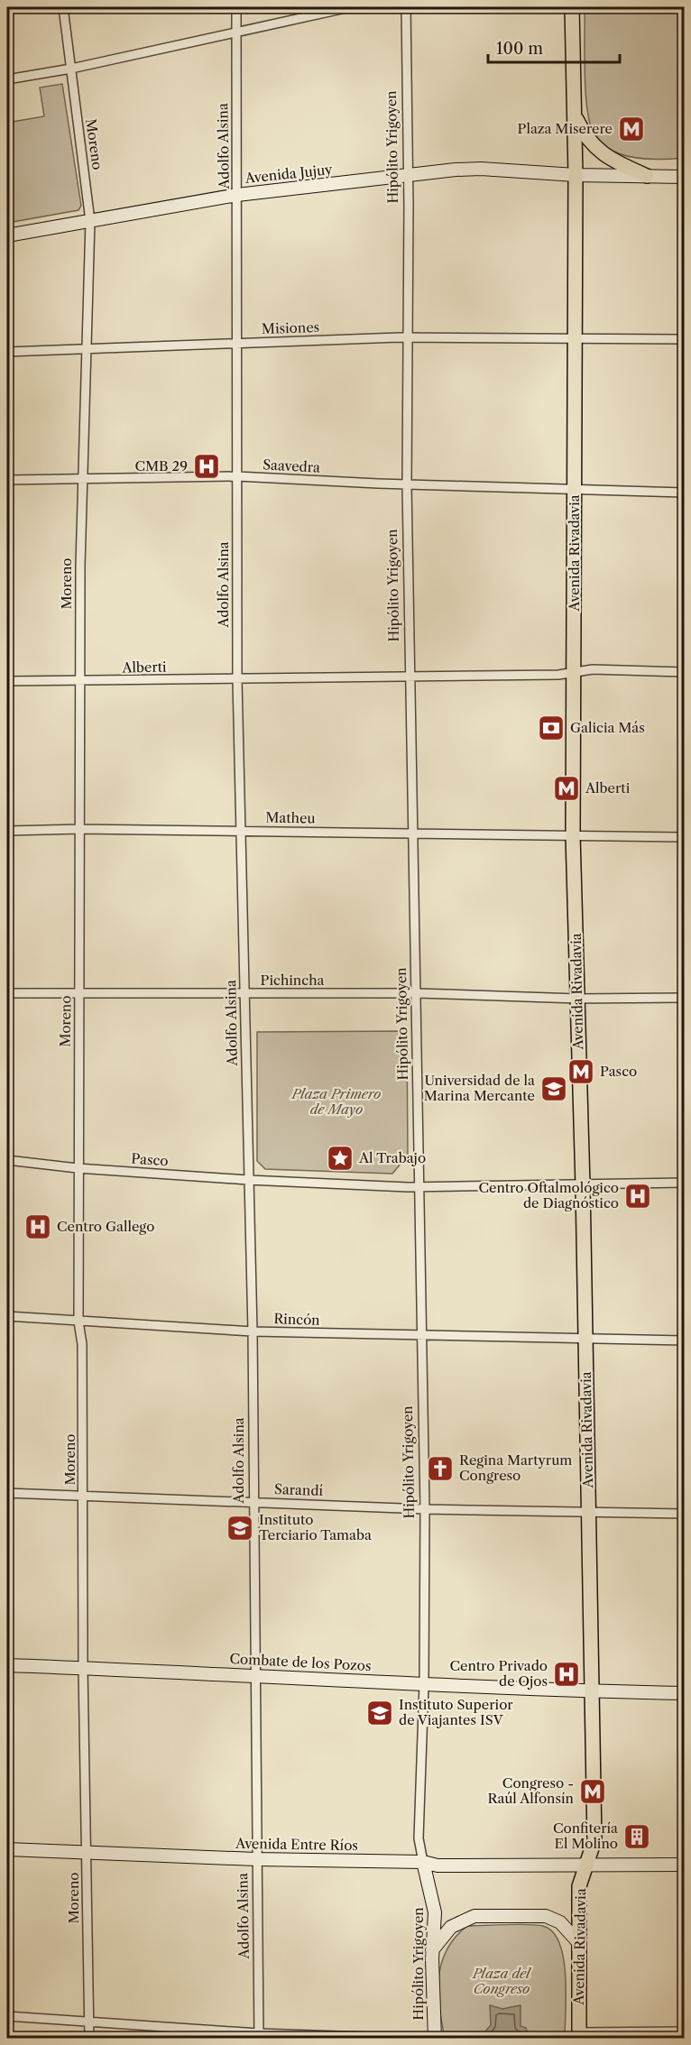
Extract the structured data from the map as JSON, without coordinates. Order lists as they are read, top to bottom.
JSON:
{
  "streets": {
    "main road": [
      "Hipólito Yrigoyen",
      "Avenida Jujuy",
      "Avenida Rivadavia",
      "Combate de los Pozos",
      "Avenida Entre Ríos"
    ],
    "street": [
      "Moreno",
      "Adolfo Alsina",
      "Misiones",
      "Saavedra",
      "Alberti",
      "Matheu",
      "Pichincha",
      "Pasco",
      "Rincón",
      "Sarandí"
    ]
  },
  "crossings": [
    ["Moreno", "Avenida Jujuy"],
    ["Moreno", "Misiones"],
    ["Moreno", "Saavedra"],
    ["Moreno", "Alberti"],
    ["Moreno", "Matheu"],
    ["Moreno", "Pichincha"],
    ["Moreno", "Pasco"],
    ["Moreno", "Rincón"],
    ["Moreno", "Sarandí"],
    ["Moreno", "Combate de los Pozos"],
    ["Moreno", "Avenida Entre Ríos"],
    ["Adolfo Alsina", "Avenida Jujuy"],
    ["Adolfo Alsina", "Misiones"],
    ["Adolfo Alsina", "Saavedra"],
    ["Adolfo Alsina", "Alberti"],
    ["Adolfo Alsina", "Matheu"],
    ["Adolfo Alsina", "Pichincha"],
    ["Adolfo Alsina", "Pasco"],
    ["Adolfo Alsina", "Rincón"],
    ["Adolfo Alsina", "Sarandí"],
    ["Adolfo Alsina", "Combate de los Pozos"],
    ["Adolfo Alsina", "Avenida Entre Ríos"],
    ["Hipólito Yrigoyen", "Avenida Jujuy"],
    ["Hipólito Yrigoyen", "Misiones"],
    ["Hipólito Yrigoyen", "Saavedra"],
    ["Hipólito Yrigoyen", "Alberti"],
    ["Hipólito Yrigoyen", "Matheu"],
    ["Hipólito Yrigoyen", "Pichincha"],
    ["Hipólito Yrigoyen", "Pasco"],
    ["Hipólito Yrigoyen", "Rincón"],
    ["Hipólito Yrigoyen", "Sarandí"],
    ["Hipólito Yrigoyen", "Combate de los Pozos"],
    ["Hipólito Yrigoyen", "Avenida Entre Ríos"],
    ["Avenida Jujuy", "Avenida Rivadavia"],
    ["Misiones", "Avenida Rivadavia"],
    ["Saavedra", "Avenida Rivadavia"],
    ["Avenida Rivadavia", "Alberti"],
    ["Avenida Rivadavia", "Matheu"],
    ["Avenida Rivadavia", "Pichincha"],
    ["Avenida Rivadavia", "Pasco"],
    ["Avenida Rivadavia", "Rincón"],
    ["Avenida Rivadavia", "Sarandí"],
    ["Avenida Rivadavia", "Combate de los Pozos"],
    ["Avenida Rivadavia", "Avenida Entre Ríos"]
  ],
  "parks": ["Plaza Primero de Mayo", "Plaza del Congreso"],
  "places": {
    "metro station": [
      "Plaza Miserere",
      "Alberti",
      "Pasco",
      "Congreso - Raúl Alfonsín"
    ],
    "hospital": [
      "CMB 29",
      "Centro Oftalmológico de Diagnóstico",
      "Centro Gallego",
      "Centro Privado de Ojos"
    ],
    "bank": ["Galicia Más"],
    "school or university": ["Universidad de la Marina Mercante", "Instituto Terciario Tamaba", "Instituto Superior de Viajantes ISV"],
    "place": ["Al Trabajo"],
    "church": ["Regina Martyrum Congreso"],
    "building": ["Confitería El Molino"]
  },
  "scale_bar": "100 m"
}
